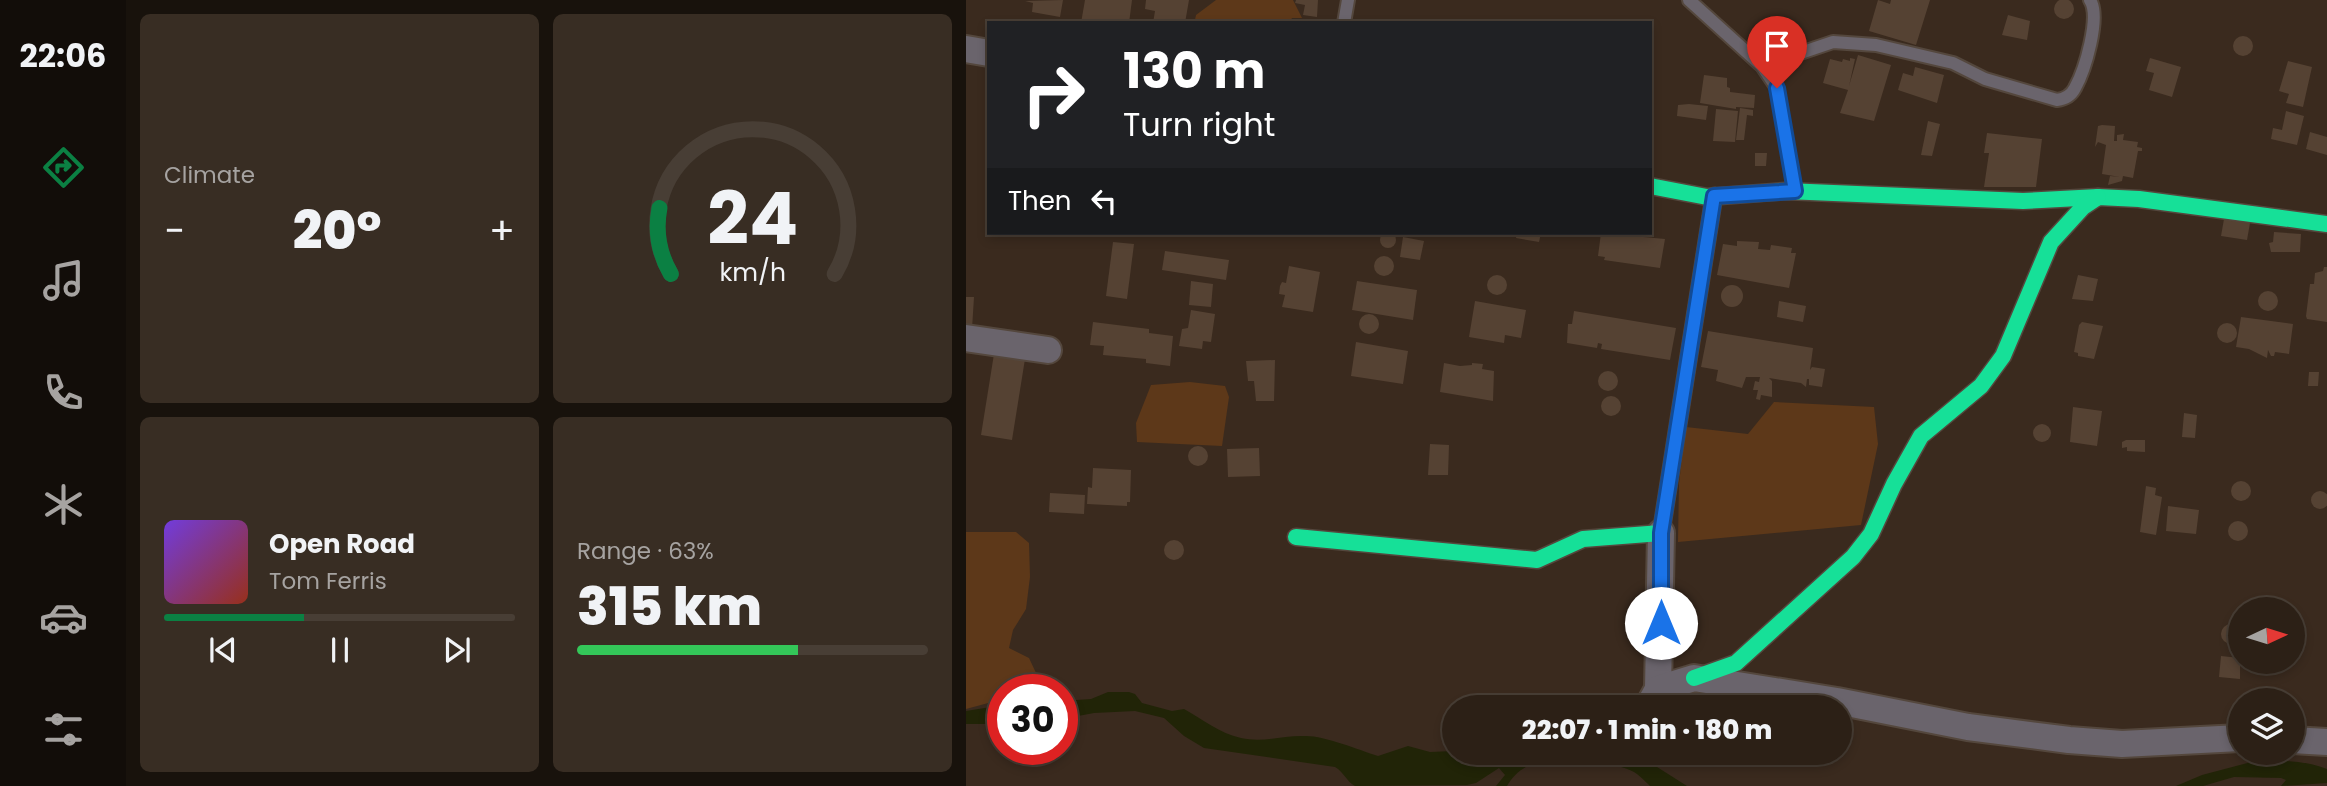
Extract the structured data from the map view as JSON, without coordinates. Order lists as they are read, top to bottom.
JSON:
{
  "north": "right",
  "page": {
    "tabs": "22:06",
    "tile": [
      "Climate",
      ["Range · 63%", "315 km"]
    ],
    "turn": ["130 m", "Turn right"],
    "then": "Then",
    "heat": ["−", "20°", "+"],
    "song": ["Open Road", "Tom Ferris"],
    "limit": "30",
    "trip": "22:07 · 1 min · 180 m",
    "gauge": ["24", "km/h"]
  }
}
